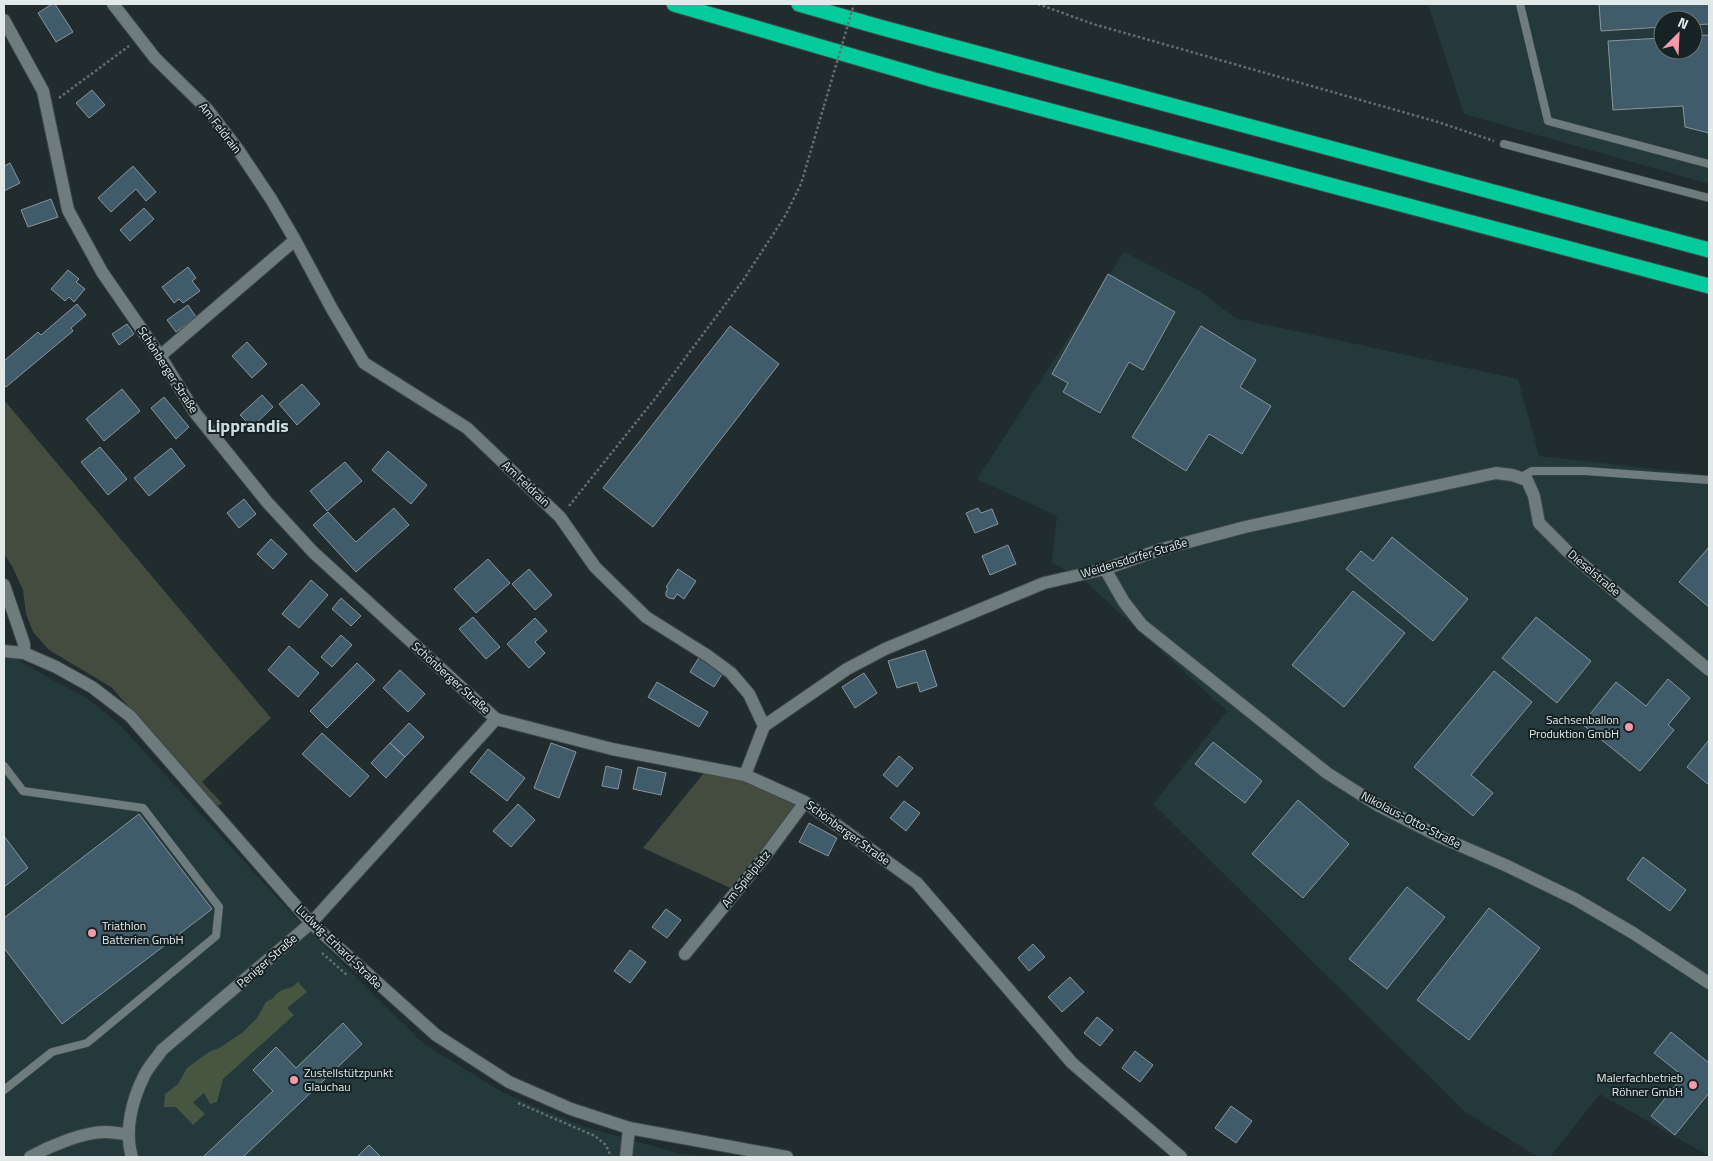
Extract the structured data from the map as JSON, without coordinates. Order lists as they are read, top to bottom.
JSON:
{
  "streets": {
    "street": [
      "Am Feldrain",
      "Schönberger Straße",
      "Weidensdorfer Straße",
      "Dieselstraße",
      "Nikolaus-Otto-Straße",
      "Am Spielplatz",
      "Ludwig-Erhard-Straße",
      "Peniger Straße"
    ]
  },
  "crossings": [
    ["Am Feldrain", "Weidensdorfer Straße"],
    ["Schönberger Straße", "Am Spielplatz"],
    ["Schönberger Straße", "Peniger Straße"],
    ["Weidensdorfer Straße", "Dieselstraße"],
    ["Weidensdorfer Straße", "Nikolaus-Otto-Straße"],
    ["Ludwig-Erhard-Straße", "Peniger Straße"]
  ],
  "districts": ["Lipprandis"],
  "places": [
    "Sachsenballon Produktion GmbH",
    "Triathlon Batterien GmbH",
    "Zustellstützpunkt Glauchau",
    "Malerfachbetrieb Röhner GmbH"
  ],
  "north": "top right"
}
